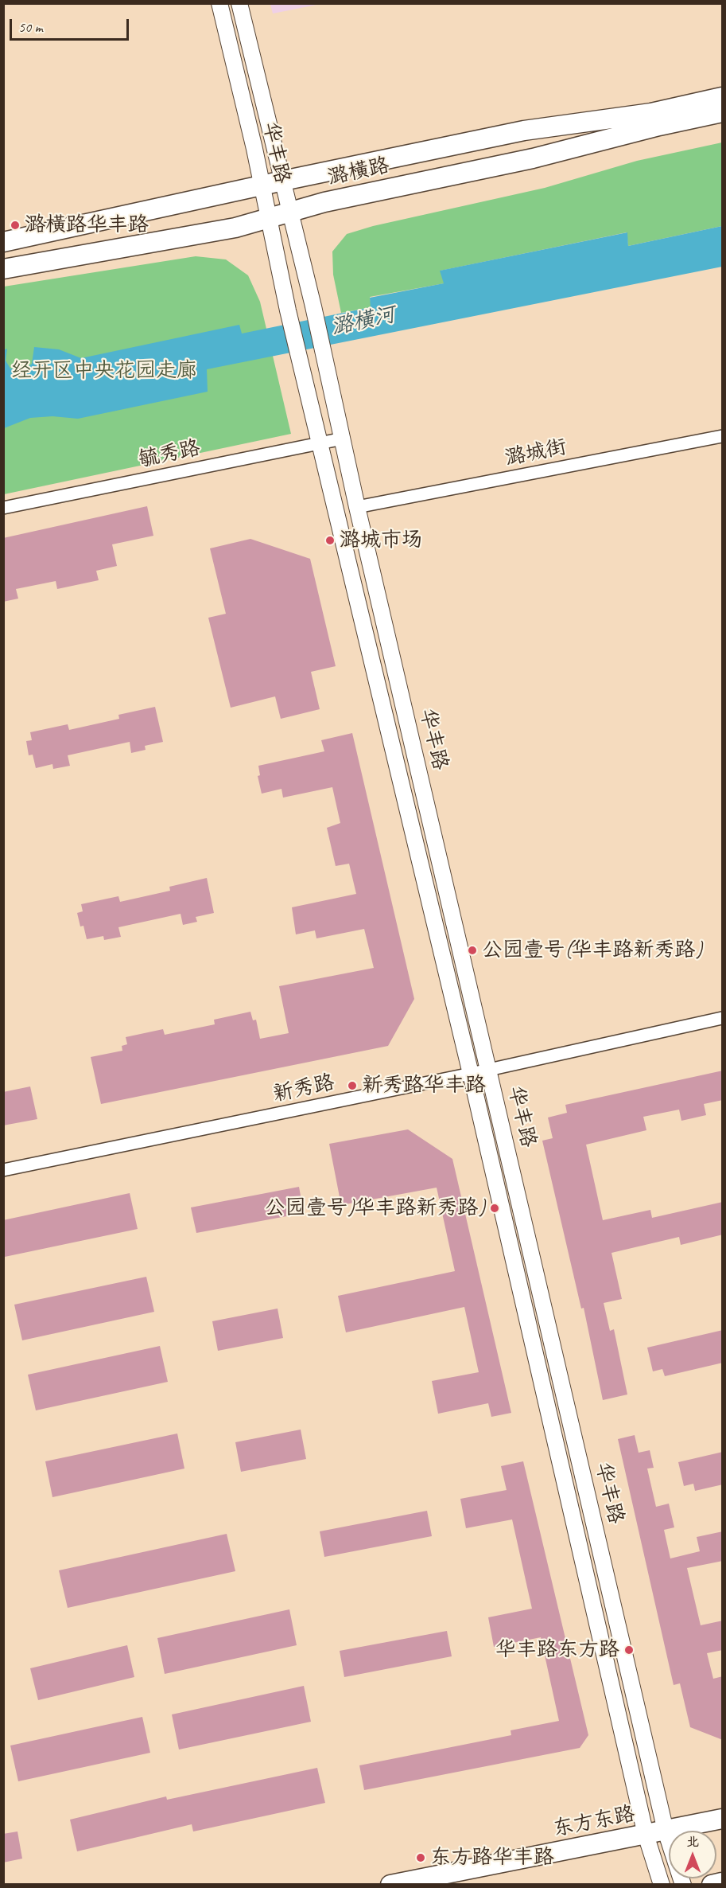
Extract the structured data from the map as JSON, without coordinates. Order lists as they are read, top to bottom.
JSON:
{
  "streets": {
    "main road": ["潞横路", "东方东路"],
    "street": [
      "华丰路",
      "潞城街",
      "毓秀路",
      "新秀路"
    ]
  },
  "crossings": [
    ["华丰路", "潞横路"],
    ["华丰路", "潞城街"],
    ["华丰路", "毓秀路"],
    ["华丰路", "新秀路"],
    ["华丰路", "东方东路"]
  ],
  "water": ["潞横河"],
  "parks": ["经开区中央花园走廊"],
  "places": [
    "潞横路华丰路",
    "潞城市场",
    "公园壹号(华丰路新秀路)",
    "新秀路华丰路",
    "公园壹号)华丰路新秀路)",
    "华丰路东方路",
    "东方路华丰路"
  ],
  "scale_bar": "50 m",
  "north": "top"
}
